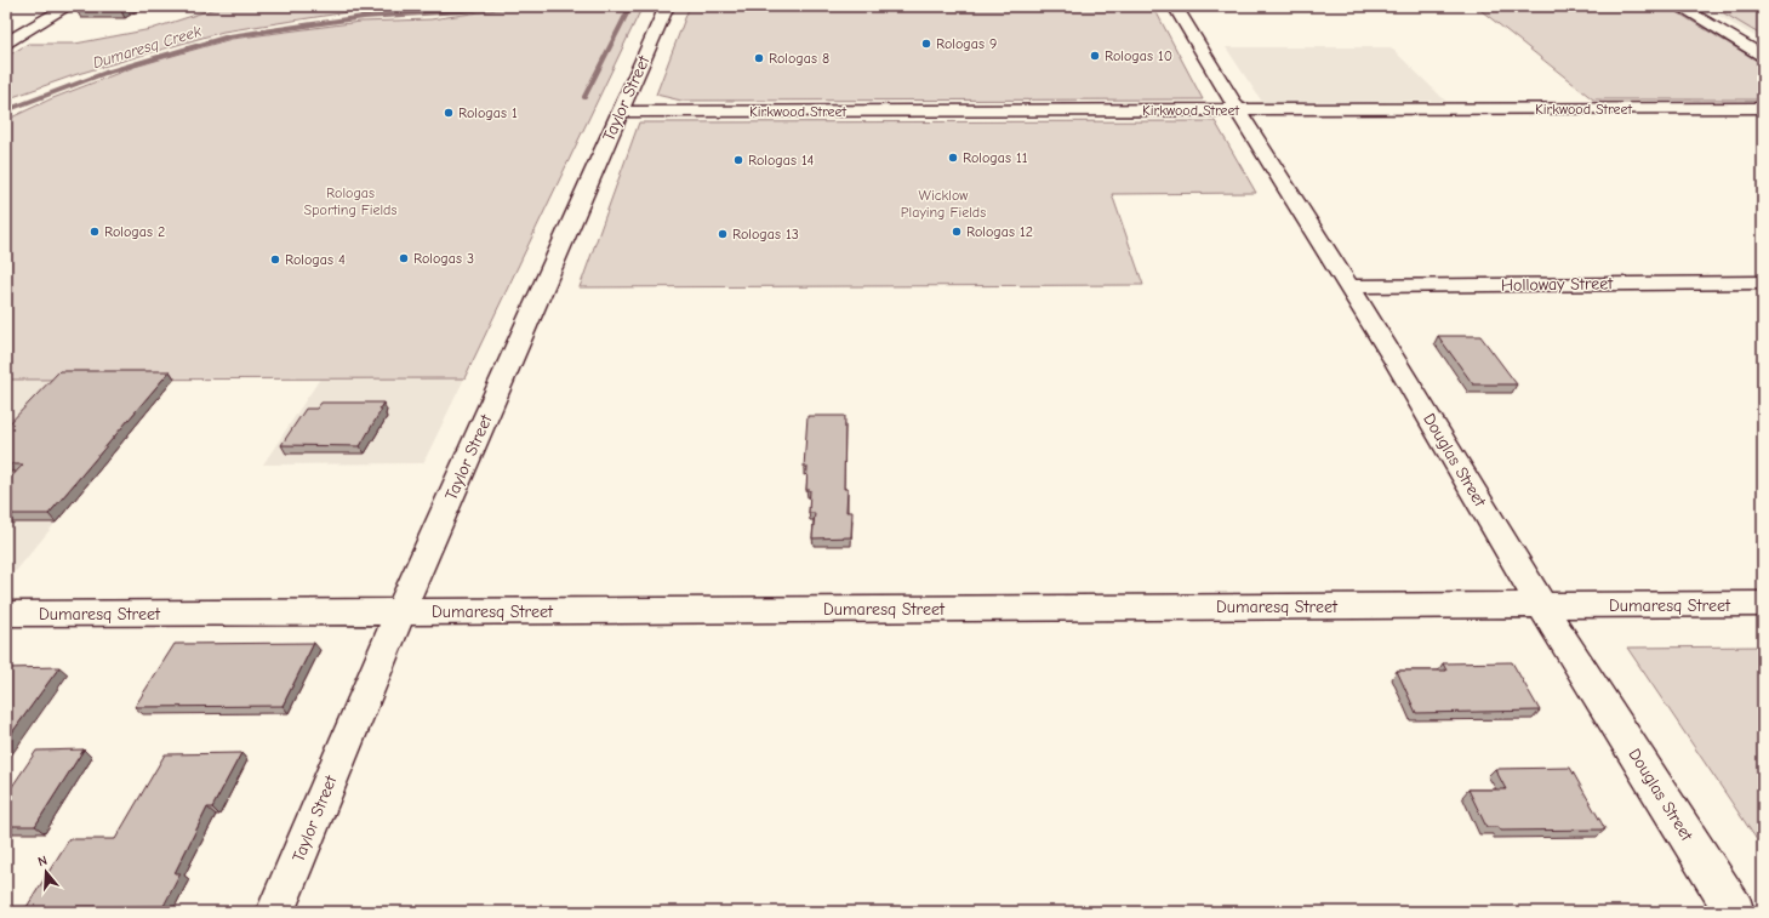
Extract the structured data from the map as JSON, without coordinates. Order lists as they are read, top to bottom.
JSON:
{
  "streets": {
    "street": [
      "Taylor Street",
      "Kirkwood Street",
      "Holloway Street",
      "Douglas Street",
      "Dumaresq Street"
    ]
  },
  "crossings": [
    ["Taylor Street", "Kirkwood Street"],
    ["Taylor Street", "Dumaresq Street"],
    ["Kirkwood Street", "Douglas Street"],
    ["Holloway Street", "Douglas Street"],
    ["Douglas Street", "Dumaresq Street"]
  ],
  "water": ["Dumaresq Creek"],
  "parks": ["Rologas Sporting Fields", "Wicklow Playing Fields"],
  "places": [
    "Rologas 9",
    "Rologas 10",
    "Rologas 8",
    "Rologas 1",
    "Rologas 11",
    "Rologas 14",
    "Rologas 2",
    "Rologas 12",
    "Rologas 13",
    "Rologas 3",
    "Rologas 4"
  ],
  "north": "top"
}
